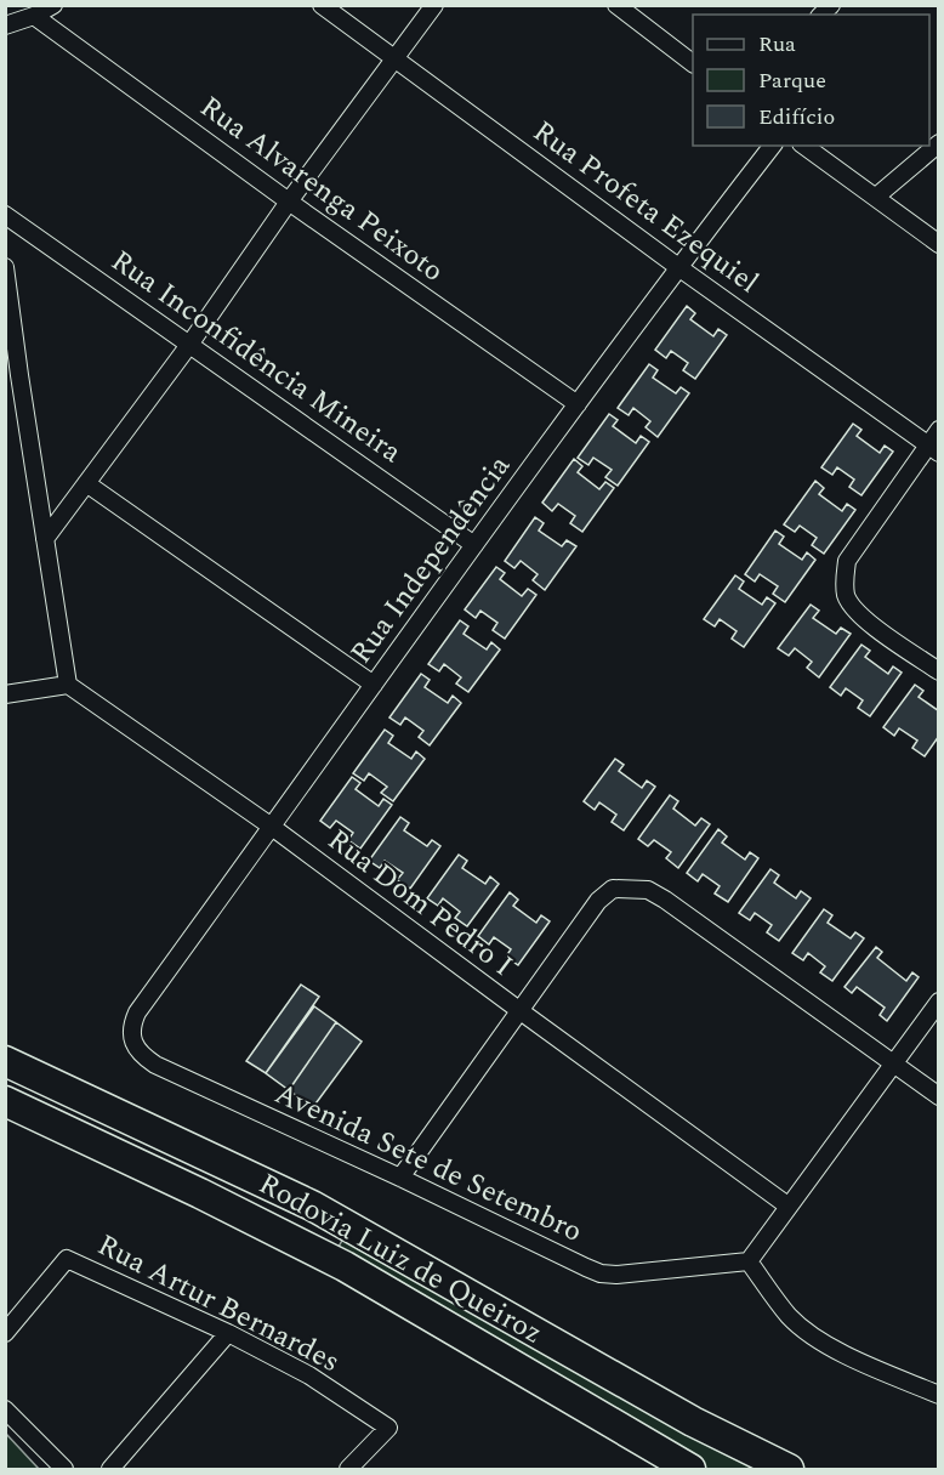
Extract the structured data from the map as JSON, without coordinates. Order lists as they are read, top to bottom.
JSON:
{
  "streets": {
    "highway": ["Rodovia Luiz de Queiroz"],
    "street": [
      "Rua Alvarenga Peixoto",
      "Rua Profeta Ezequiel",
      "Rua Inconfidência Mineira",
      "Rua Independência",
      "Rua Dom Pedro I",
      "Avenida Sete de Setembro",
      "Rua Artur Bernardes"
    ]
  },
  "crossings": [
    ["Rua Alvarenga Peixoto", "Rua Independência"],
    ["Rua Profeta Ezequiel", "Rua Independência"],
    ["Rua Inconfidência Mineira", "Rua Independência"],
    ["Rua Independência", "Rua Dom Pedro I"],
    ["Rua Independência", "Avenida Sete de Setembro"]
  ],
  "legend": ["Rua", "Parque", "Edifício"]
}
